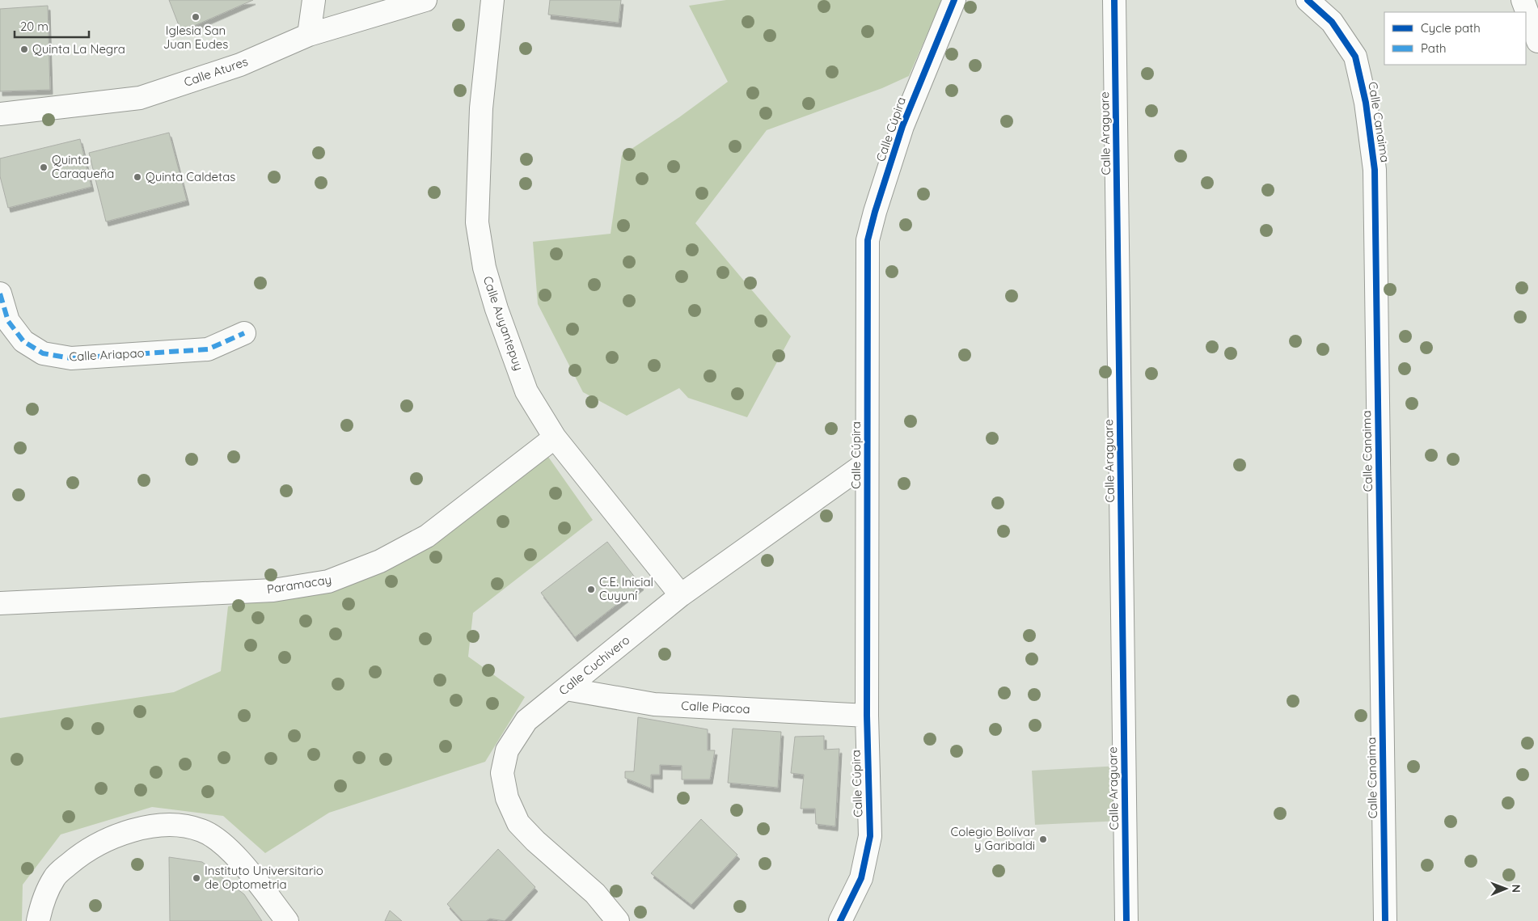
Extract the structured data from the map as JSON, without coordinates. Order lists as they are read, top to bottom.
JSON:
{
  "streets": {
    "main road": [
      "Calle Atures",
      "Calle Canaima",
      "Calle Cúpira",
      "Calle Araguare",
      "Calle Auyantepuy",
      "Calle Ariapao",
      "Paramacay",
      "Calle Cuchivero",
      "Calle Piacoa"
    ]
  },
  "crossings": [
    ["Calle Cúpira", "Calle Cuchivero"],
    ["Calle Cúpira", "Calle Piacoa"],
    ["Calle Auyantepuy", "Paramacay"],
    ["Calle Auyantepuy", "Calle Cuchivero"],
    ["Calle Cuchivero", "Calle Piacoa"]
  ],
  "places": [
    "Iglesia San Juan Eudes",
    "Quinta La Negra",
    "Quinta Caraqueña",
    "Quinta Caldetas",
    "C.E. Inicial Cuyuní",
    "Colegio Bolívar y Garibaldi",
    "Instituto Universitario de Optometria"
  ],
  "legend": ["Cycle path", "Path"],
  "scale_bar": "20 m",
  "north": "right"
}
